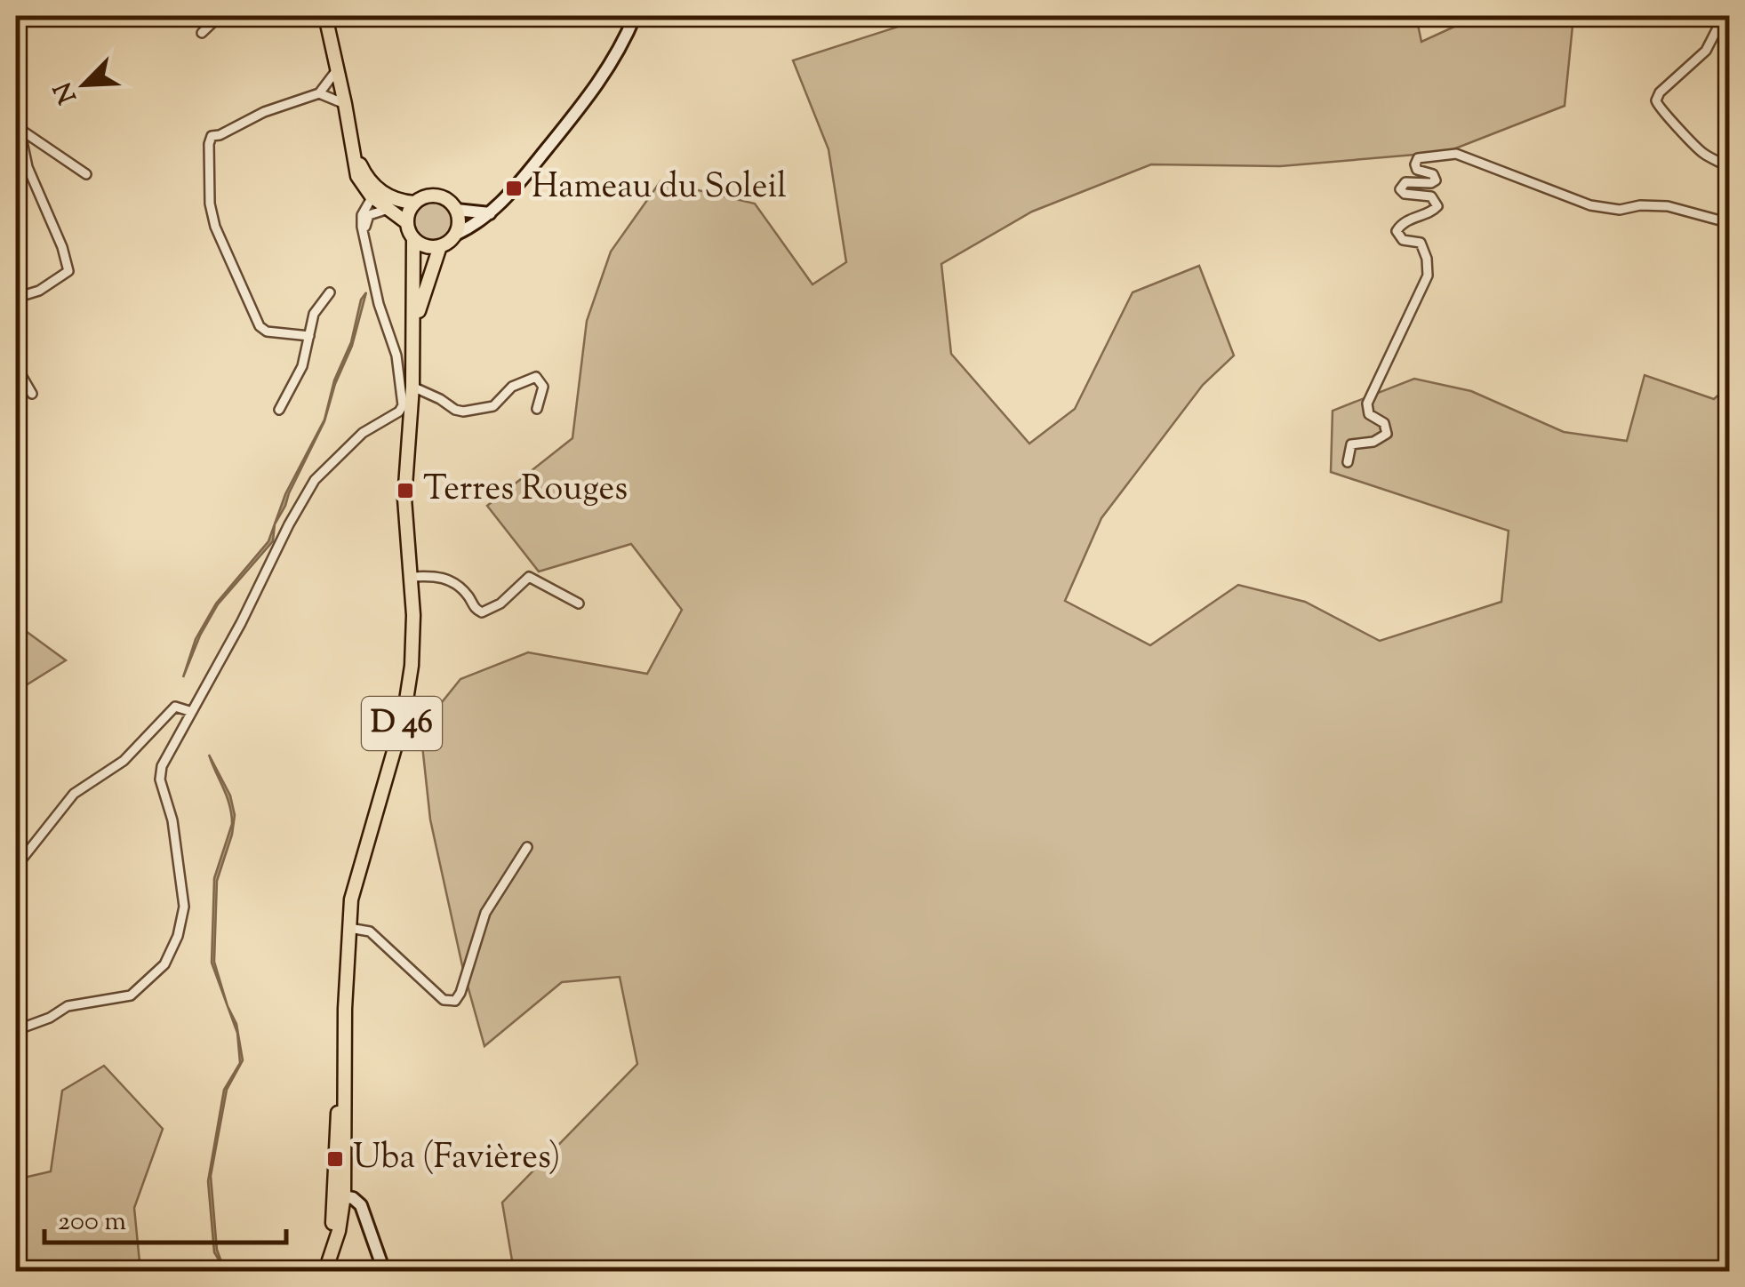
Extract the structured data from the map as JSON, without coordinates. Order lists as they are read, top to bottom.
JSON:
{
  "streets": {
    "main road": ["D 46"]
  },
  "places": {
    "transit": ["Hameau du Soleil", "Terres Rouges", "Uba (Favières)"]
  },
  "scale_bar": "200 m",
  "north": "bottom left"
}
